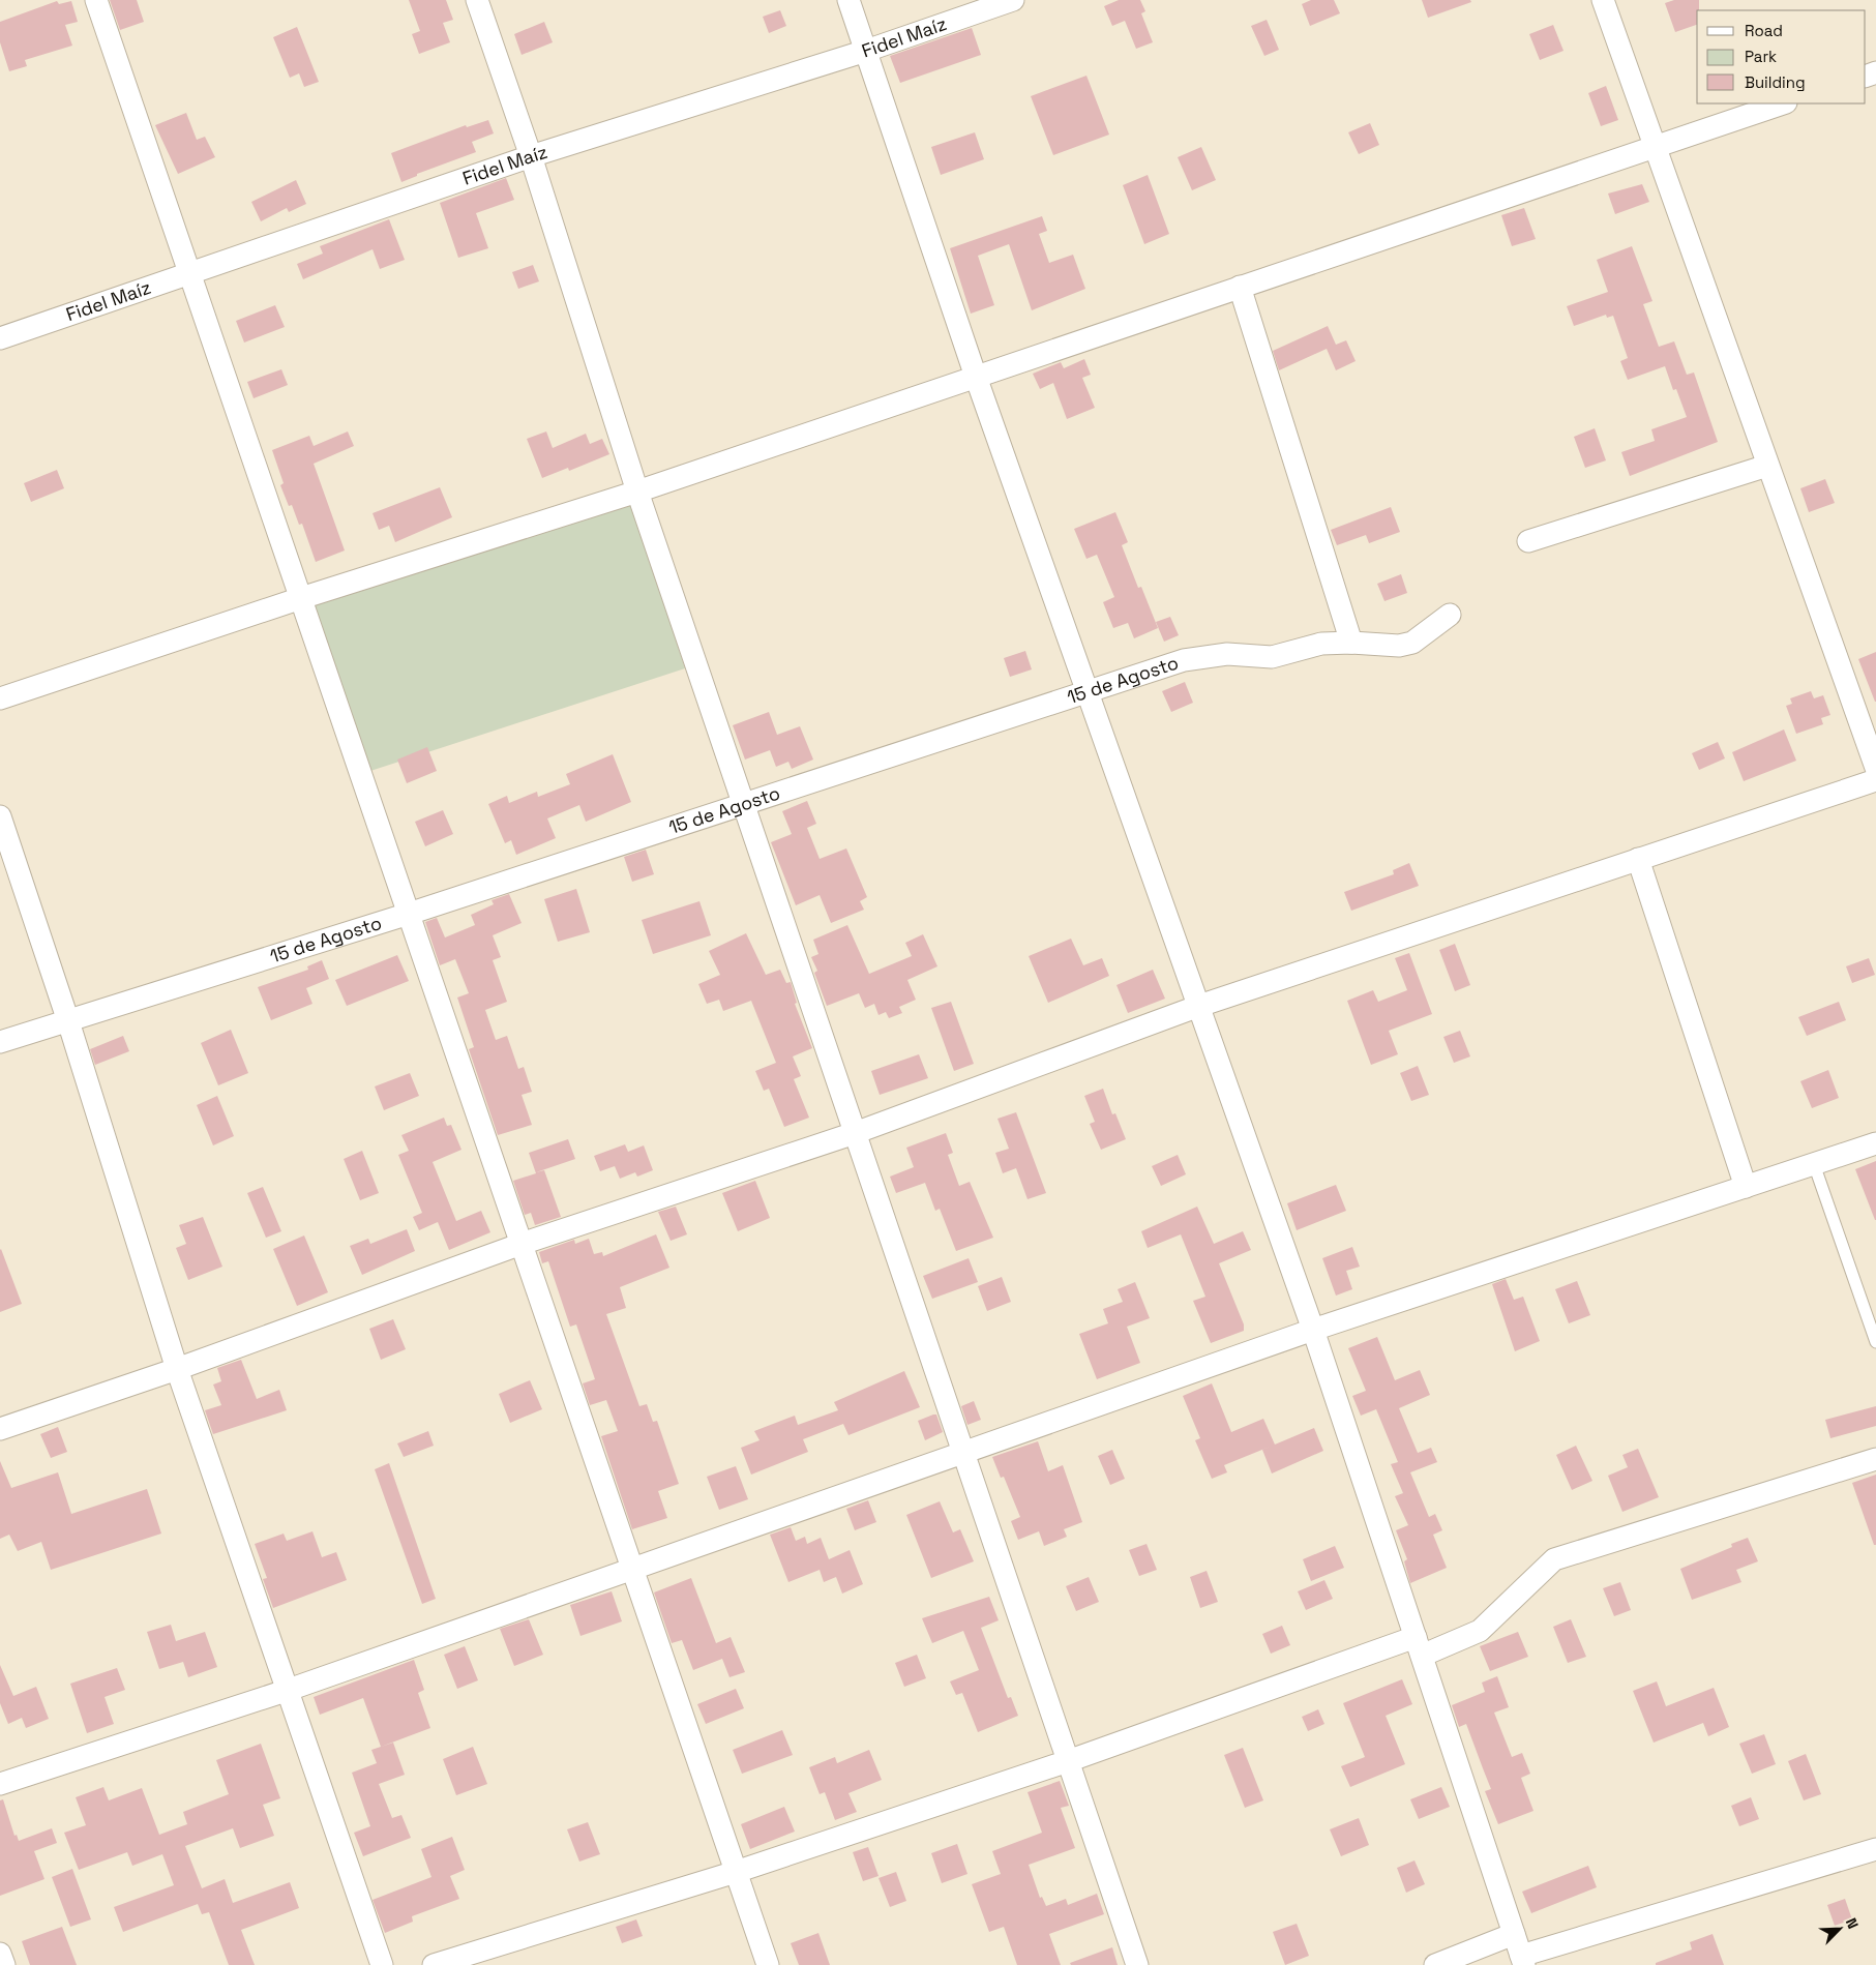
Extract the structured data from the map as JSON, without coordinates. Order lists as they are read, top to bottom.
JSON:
{
  "streets": {
    "street": ["Fidel Maíz", "15 de Agosto"]
  },
  "legend": ["Road", "Park", "Building"],
  "north": "top right"
}
